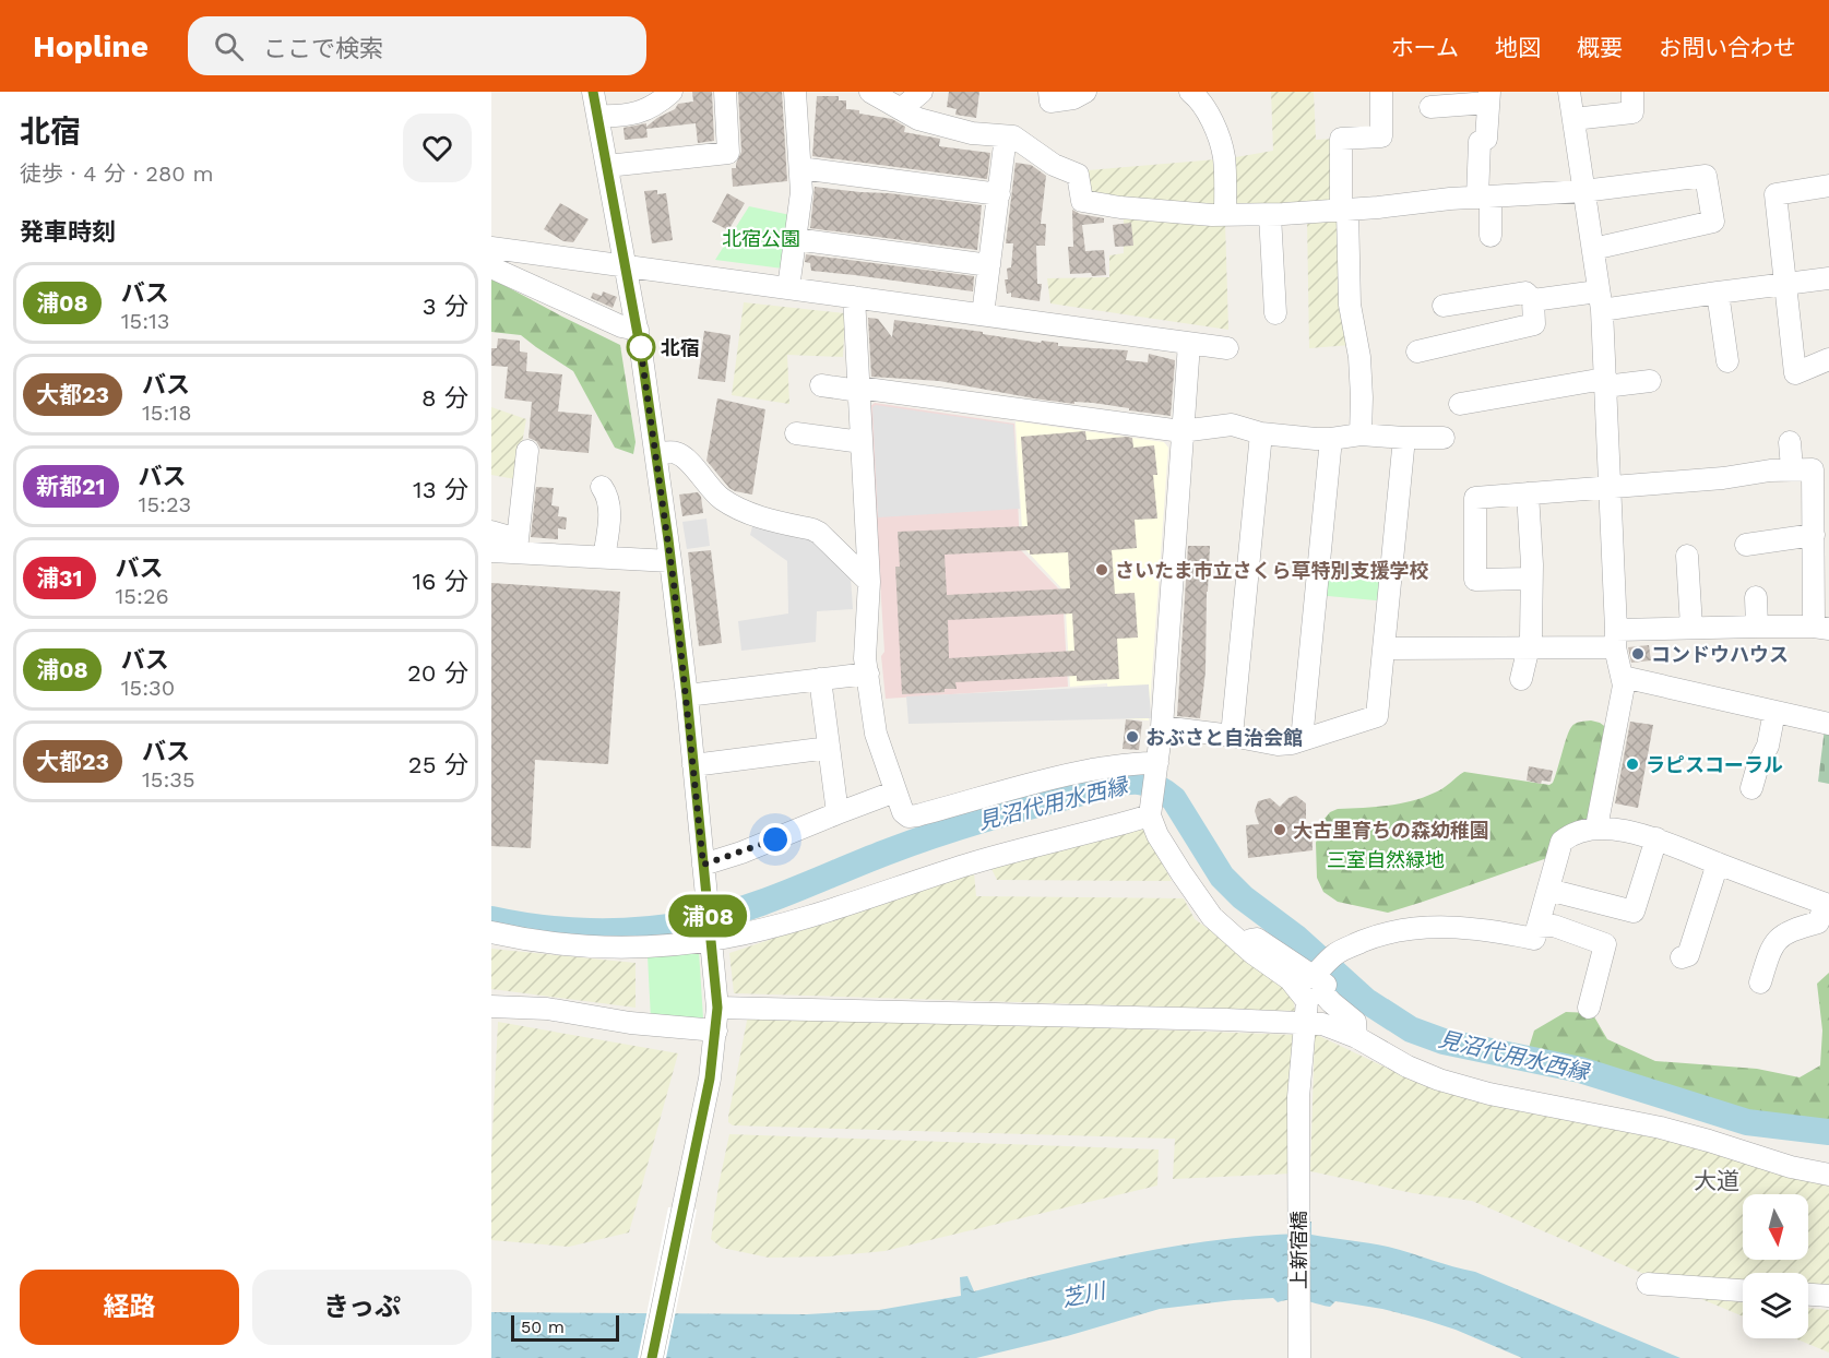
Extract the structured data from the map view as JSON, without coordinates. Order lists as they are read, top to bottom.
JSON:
{
  "streets": {
    "street": ["上新宿橋"]
  },
  "districts": ["大道"],
  "water": ["見沼代用水西縁", "芝川"],
  "parks": ["北宿公園", "三室自然緑地"],
  "places": [
    "北宿",
    "さいたま市立さくら草特別支援学校",
    "コンドウハウス",
    "おぶさと自治会館",
    "ラピスコーラル",
    "大古里育ちの森幼稚園"
  ],
  "lines": ["bus line 浦08"],
  "scale_bar": "50 m",
  "north": "bottom",
  "page": {
    "header": "Hopline",
    "search": "ここで検索",
    "nav": [
      "ホーム",
      "地図",
      "概要",
      "お問い合わせ"
    ],
    "heading": [
      ["北宿", "徒歩 · 4 分 · 280 m"],
      "発車時刻"
    ],
    "on_map": "浦08",
    "list": [
      {
        "mark": "浦08",
        "name": "バス",
        "note": "15:13",
        "value": "3 分"
      },
      {
        "mark": "大都23",
        "name": "バス",
        "note": "15:18",
        "value": "8 分"
      },
      {
        "mark": "新都21",
        "name": "バス",
        "note": "15:23",
        "value": "13 分"
      },
      {
        "mark": "浦31",
        "name": "バス",
        "note": "15:26",
        "value": "16 分"
      },
      {
        "mark": "浦08",
        "name": "バス",
        "note": "15:30",
        "value": "20 分"
      },
      {
        "mark": "大都23",
        "name": "バス",
        "note": "15:35",
        "value": "25 分"
      }
    ],
    "buttons": ["経路", "きっぷ"],
    "scale": "50 m"
  }
}
